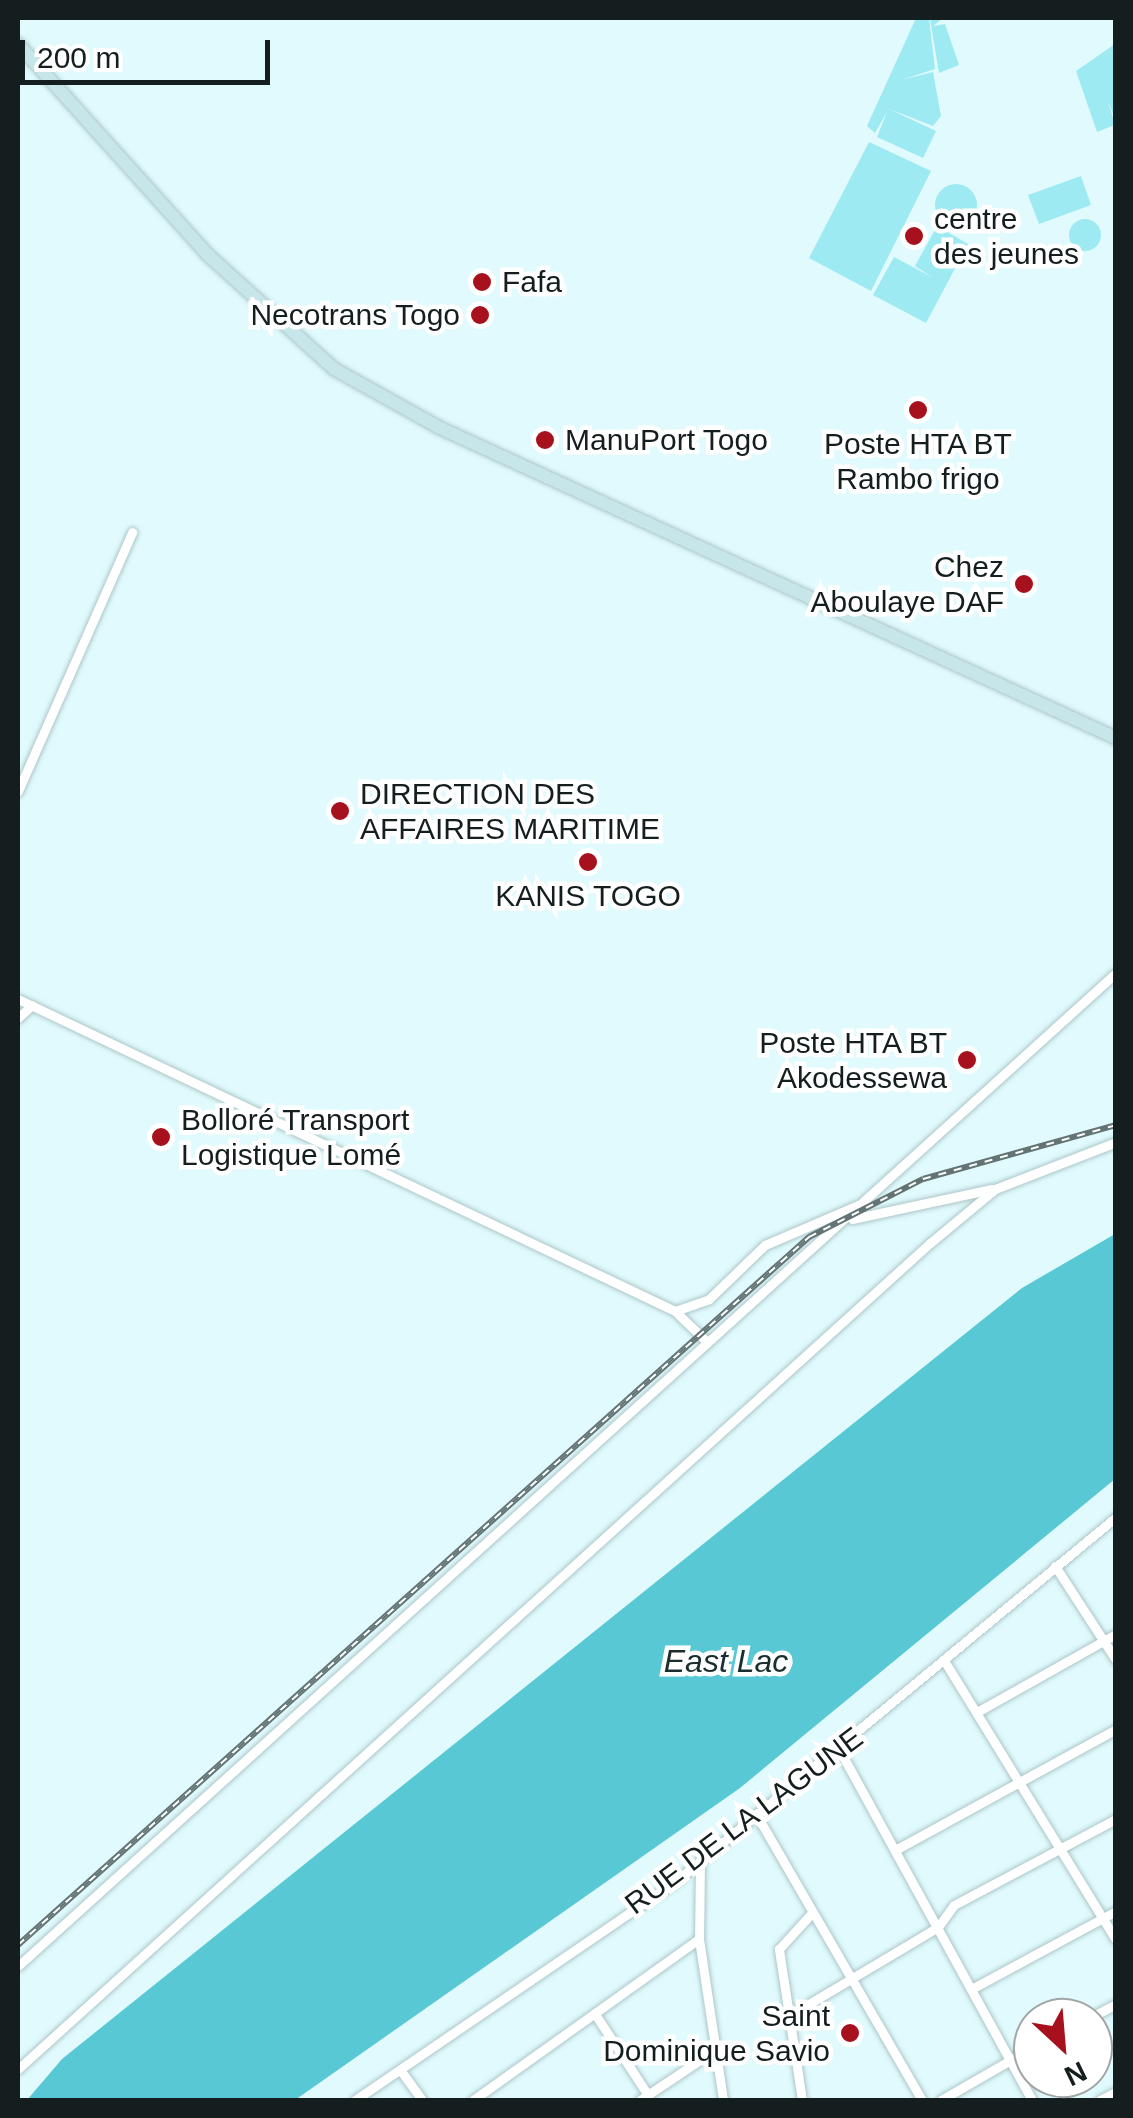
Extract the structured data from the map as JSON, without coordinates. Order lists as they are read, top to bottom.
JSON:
{
  "streets": {
    "street": ["RUE DE LA LAGUNE"]
  },
  "water": ["East Lac"],
  "places": [
    "centre des jeunes",
    "Fafa",
    "Necotrans Togo",
    "Poste HTA BT Rambo frigo",
    "ManuPort Togo",
    "Chez Aboulaye DAF",
    "DIRECTION DES AFFAIRES MARITIME",
    "KANIS TOGO",
    "Poste HTA BT Akodessewa",
    "Bolloré Transport Logistique Lomé",
    "Saint Dominique Savio"
  ],
  "scale_bar": "200 m",
  "north": "bottom right"
}
